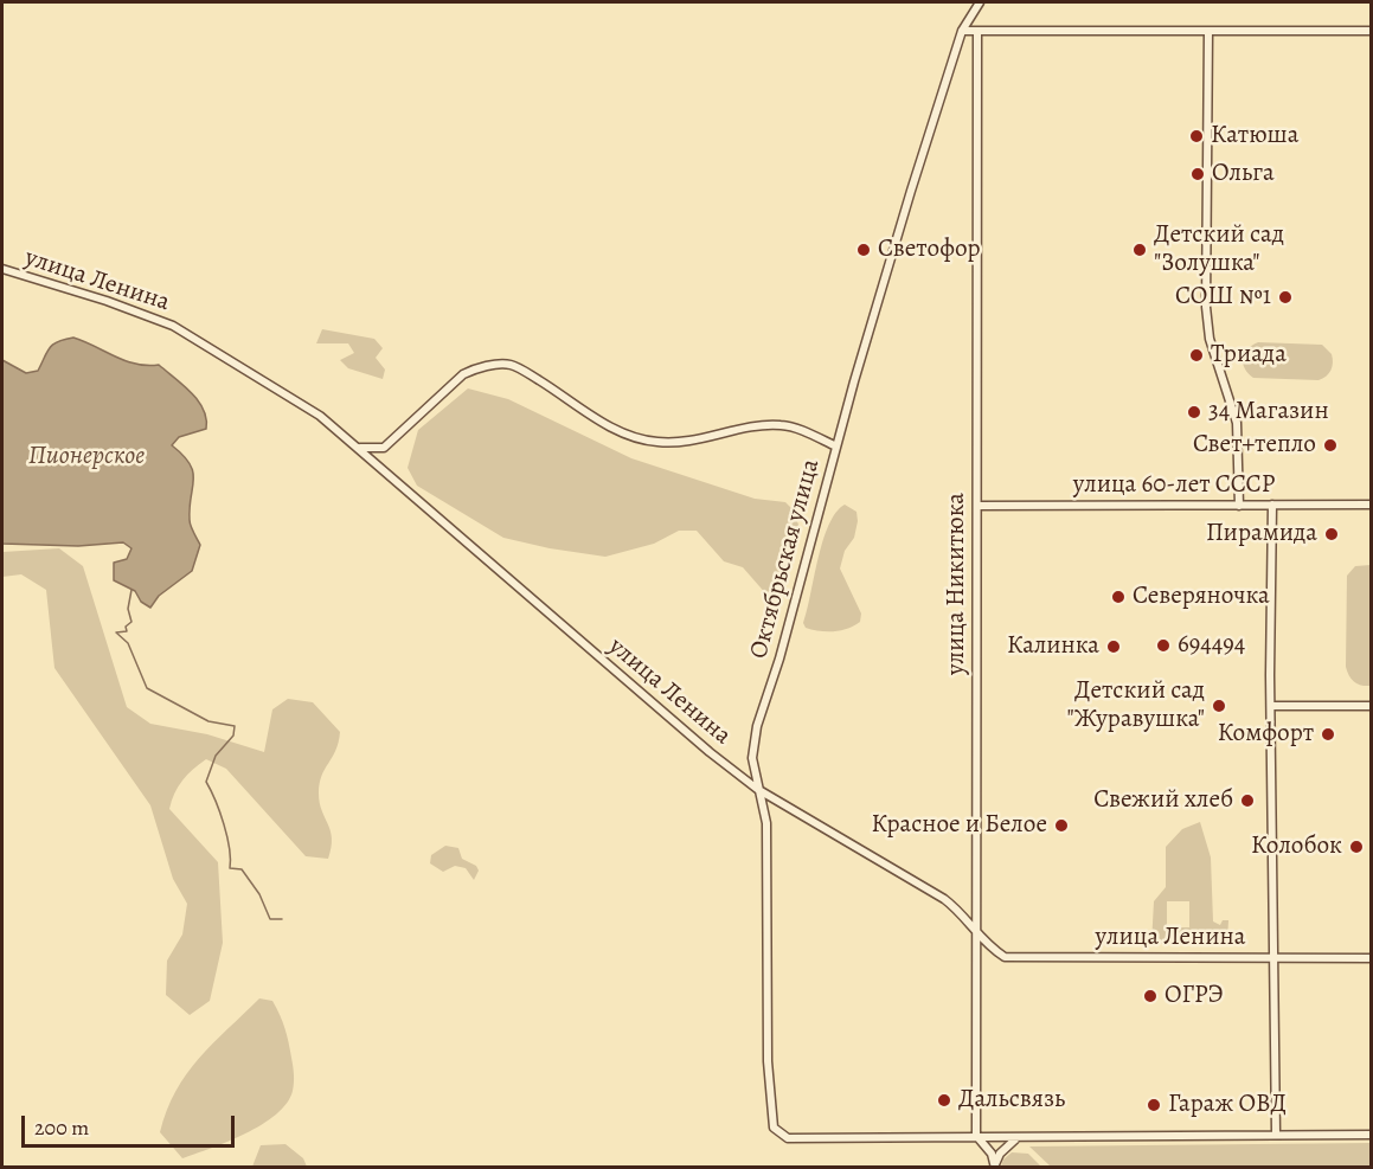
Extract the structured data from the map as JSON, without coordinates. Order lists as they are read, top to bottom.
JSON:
{
  "streets": {
    "street": [
      "улица Ленина",
      "улица 60-лет СССР",
      "Октябрьская улица",
      "улица Никитюка"
    ]
  },
  "crossings": [
    ["улица Ленина", "Октябрьская улица"],
    ["улица Ленина", "улица Никитюка"],
    ["улица 60-лет СССР", "улица Никитюка"],
    ["Октябрьская улица", "улица Никитюка"]
  ],
  "water": ["Пионерское"],
  "places": [
    "Катюша",
    "Ольга",
    "Светофор",
    "Детский сад \"Золушка\"",
    "СОШ №1",
    "Триада",
    "34 Магазин",
    "Свет+тепло",
    "Пирамида",
    "Северяночка",
    "694494",
    "Калинка",
    "Детский сад \"Журавушка\"",
    "Комфорт",
    "Свежий хлеб",
    "Красное и Белое",
    "Колобок",
    "ОГРЭ",
    "Дальсвязь",
    "Гараж ОВД"
  ],
  "scale_bar": "200 m"
}
